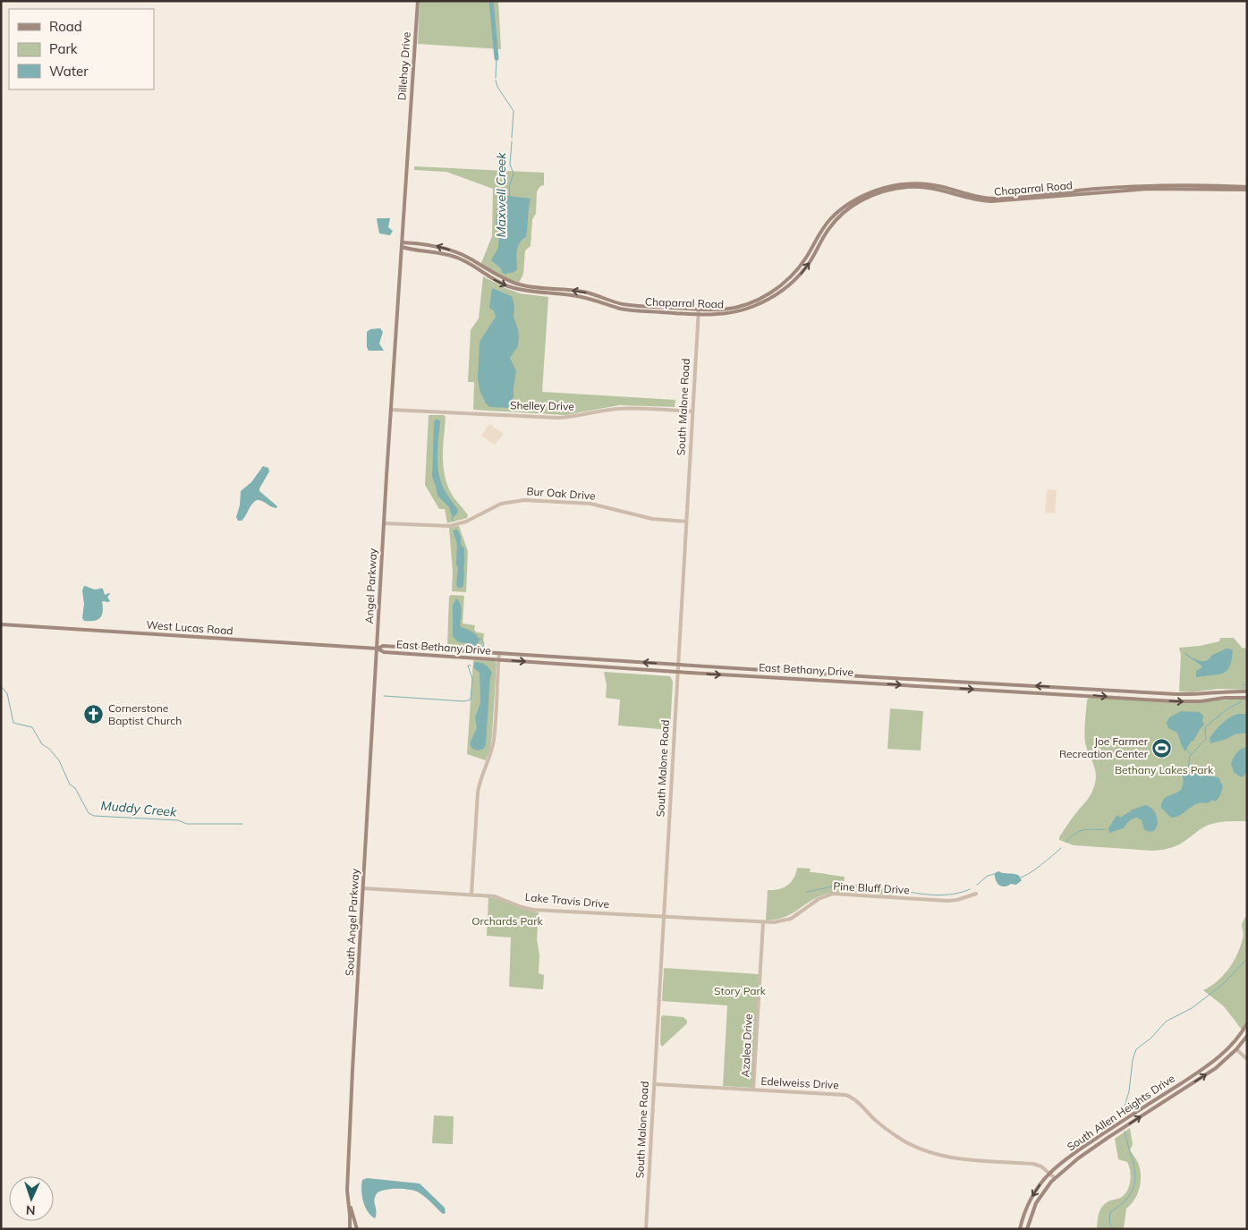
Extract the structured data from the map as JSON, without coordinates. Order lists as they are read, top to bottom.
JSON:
{
  "streets": {
    "main road": [
      "Dillehay Drive",
      "Chaparral Road",
      "Angel Parkway",
      "West Lucas Road",
      "East Bethany Drive",
      "South Angel Parkway",
      "South Allen Heights Drive"
    ],
    "street": [
      "Shelley Drive",
      "South Malone Road",
      "Bur Oak Drive",
      "Pine Bluff Drive",
      "Lake Travis Drive",
      "Azalea Drive",
      "Edelweiss Drive"
    ]
  },
  "crossings": [
    ["Dillehay Drive", "Chaparral Road"],
    ["Dillehay Drive", "Angel Parkway"],
    ["Chaparral Road", "South Malone Road"],
    ["Chaparral Road", "Angel Parkway"],
    ["Shelley Drive", "South Malone Road"],
    ["Shelley Drive", "Angel Parkway"],
    ["South Malone Road", "Bur Oak Drive"],
    ["South Malone Road", "East Bethany Drive"],
    ["South Malone Road", "Pine Bluff Drive"],
    ["South Malone Road", "Lake Travis Drive"],
    ["South Malone Road", "Edelweiss Drive"],
    ["Bur Oak Drive", "Angel Parkway"],
    ["Angel Parkway", "West Lucas Road"],
    ["Angel Parkway", "East Bethany Drive"],
    ["Angel Parkway", "South Angel Parkway"],
    ["West Lucas Road", "East Bethany Drive"],
    ["West Lucas Road", "South Angel Parkway"],
    ["East Bethany Drive", "South Angel Parkway"],
    ["Pine Bluff Drive", "Lake Travis Drive"],
    ["Pine Bluff Drive", "Azalea Drive"],
    ["Lake Travis Drive", "South Angel Parkway"],
    ["Azalea Drive", "Edelweiss Drive"],
    ["Edelweiss Drive", "South Allen Heights Drive"]
  ],
  "water": ["Maxwell Creek", "Muddy Creek"],
  "parks": ["Bethany Lakes Park", "Orchards Park", "Story Park"],
  "places": {
    "church": ["Cornerstone Baptist Church"],
    "sports": ["Joe Farmer Recreation Center"]
  },
  "legend": ["Road", "Park", "Water"],
  "north": "bottom"
}
